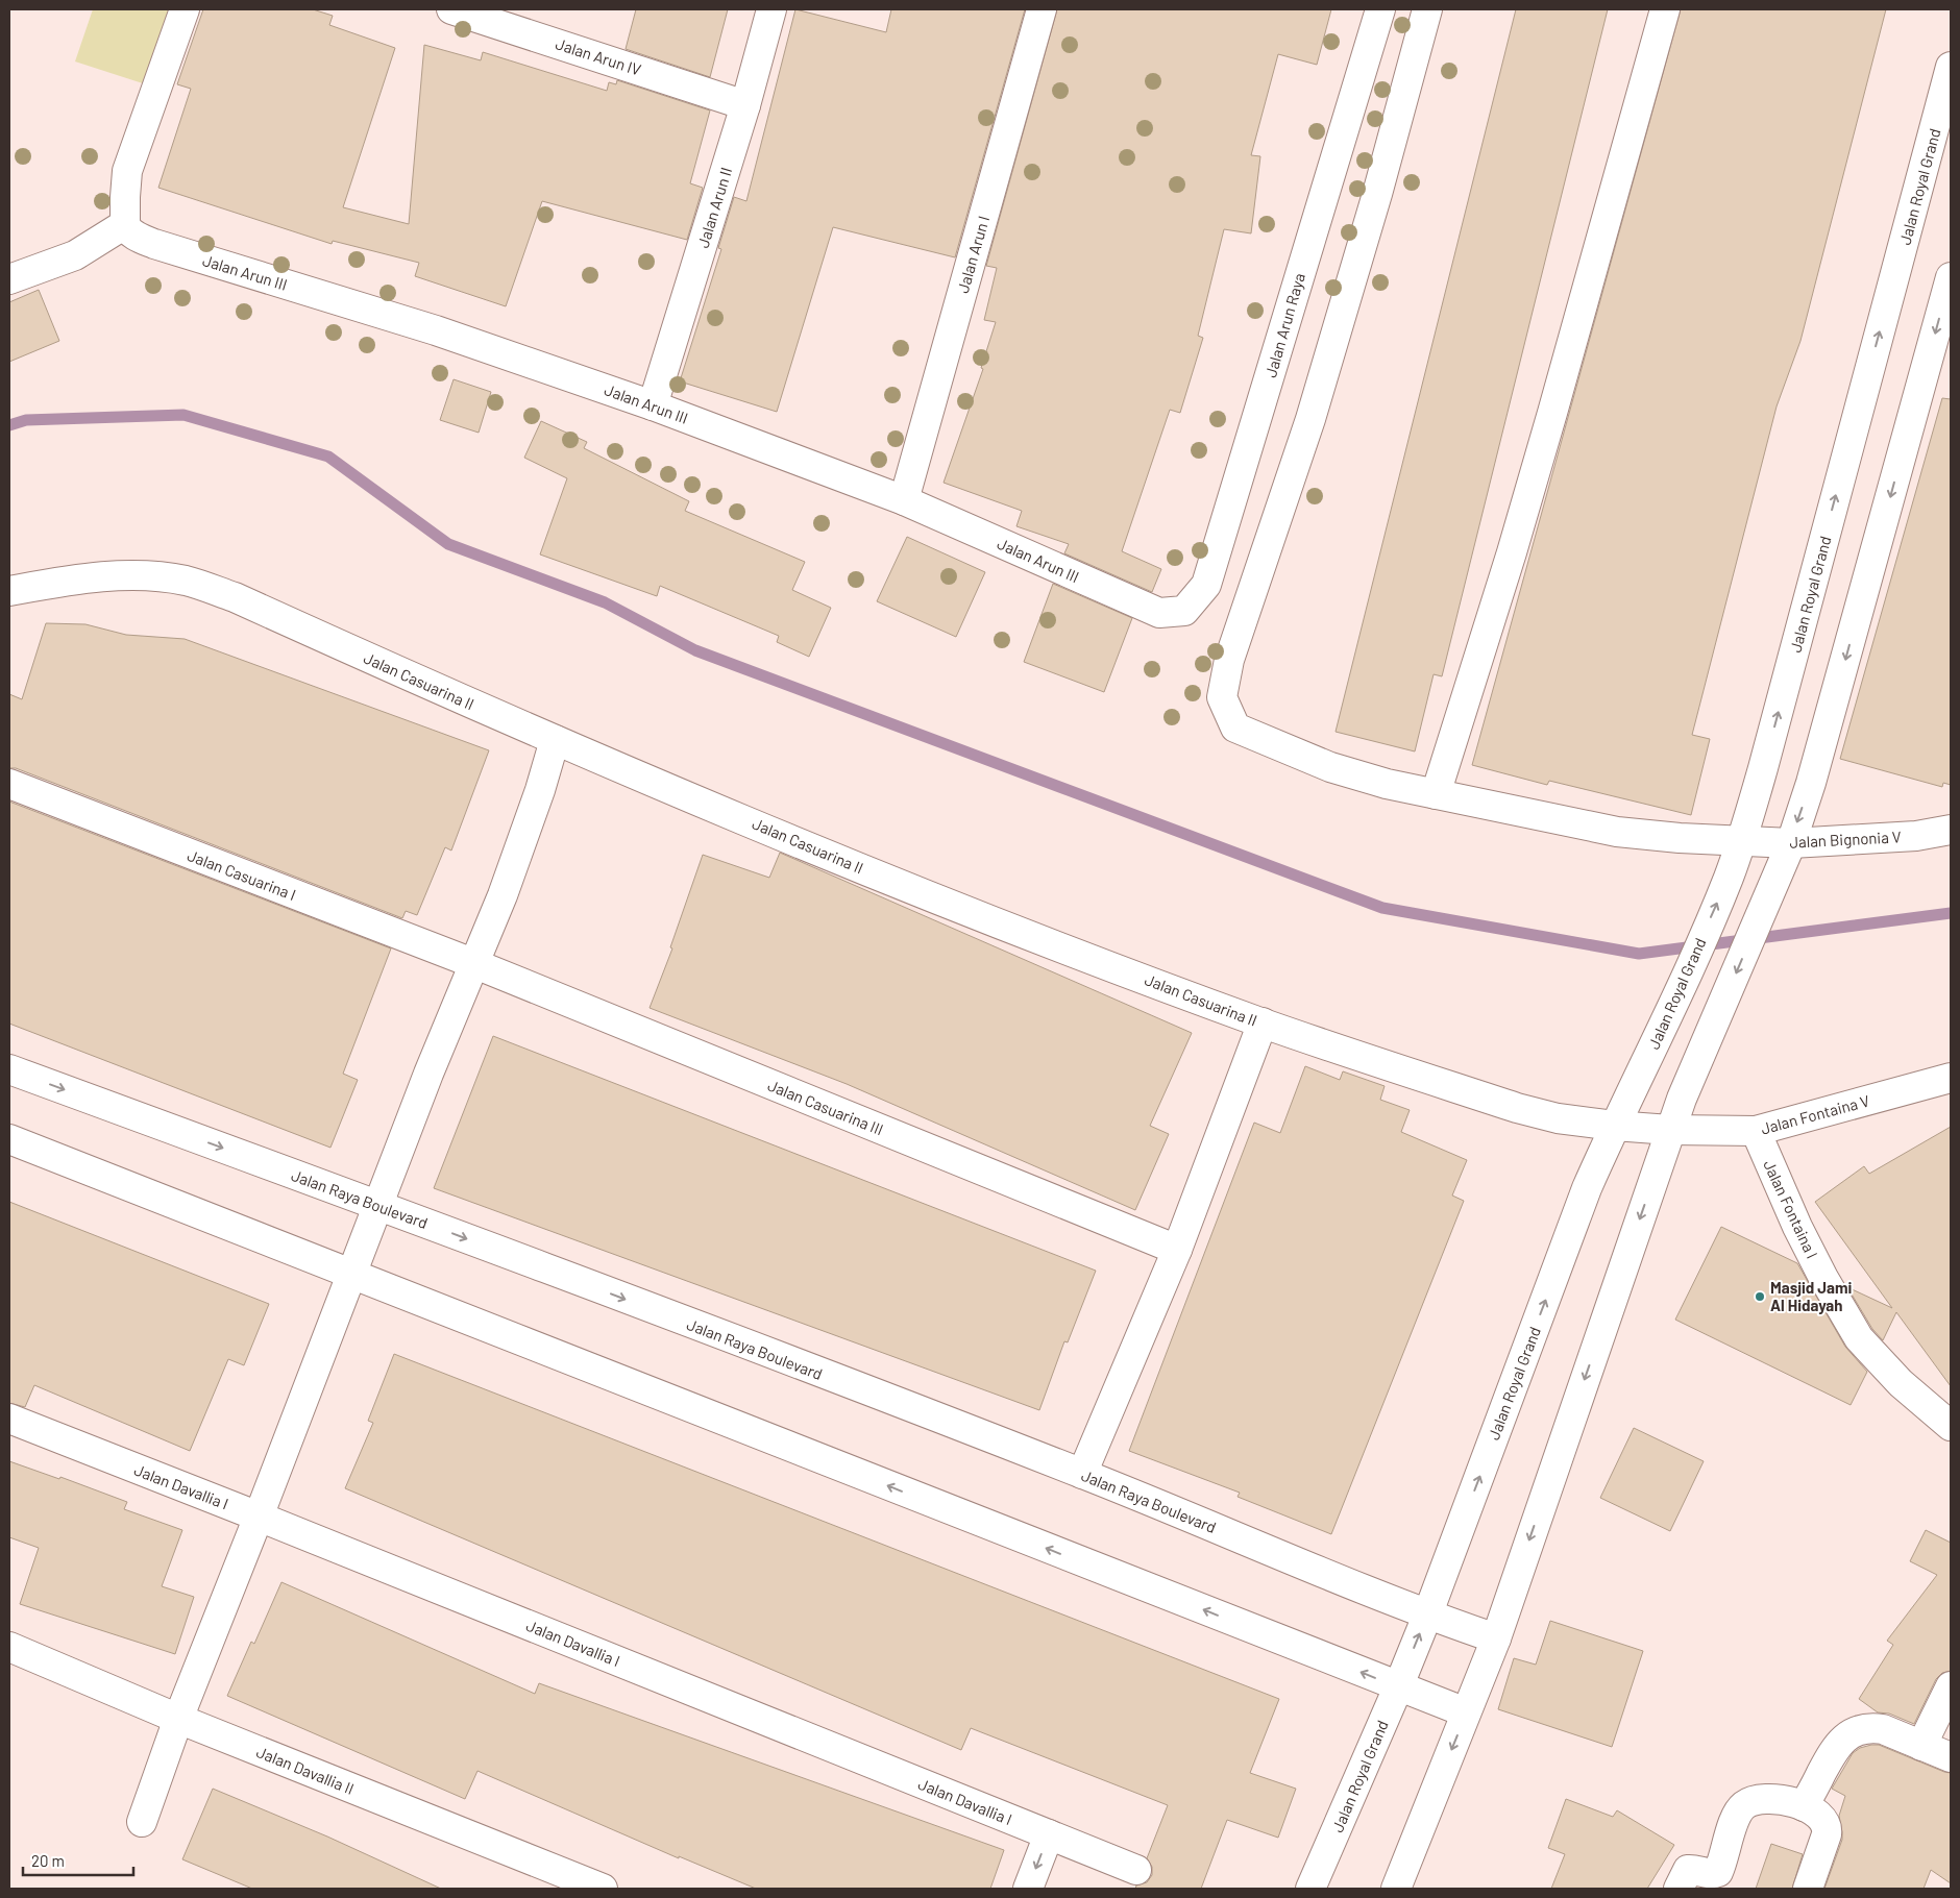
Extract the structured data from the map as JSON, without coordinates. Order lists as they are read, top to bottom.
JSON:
{
  "streets": {
    "street": [
      "Jalan Arun IV",
      "Jalan Royal Grand",
      "Jalan Arun II",
      "Jalan Arun I",
      "Jalan Arun III",
      "Jalan Arun Raya",
      "Jalan Casuarina II",
      "Jalan Bignonia V",
      "Jalan Casuarina I",
      "Jalan Casuarina III",
      "Jalan Fontaina V",
      "Jalan Raya Boulevard",
      "Jalan Fontaina I",
      "Jalan Davallia I",
      "Jalan Davallia II"
    ]
  },
  "crossings": [
    ["Jalan Arun IV", "Jalan Arun II"],
    ["Jalan Royal Grand", "Jalan Casuarina II"],
    ["Jalan Royal Grand", "Jalan Bignonia V"],
    ["Jalan Royal Grand", "Jalan Fontaina V"],
    ["Jalan Royal Grand", "Jalan Raya Boulevard"],
    ["Jalan Arun II", "Jalan Arun III"],
    ["Jalan Arun I", "Jalan Arun III"],
    ["Jalan Arun III", "Jalan Arun Raya"],
    ["Jalan Casuarina II", "Jalan Fontaina V"],
    ["Jalan Casuarina I", "Jalan Casuarina III"],
    ["Jalan Fontaina V", "Jalan Fontaina I"]
  ],
  "places": ["Masjid Jami Al Hidayah"],
  "scale_bar": "20 m"
}
